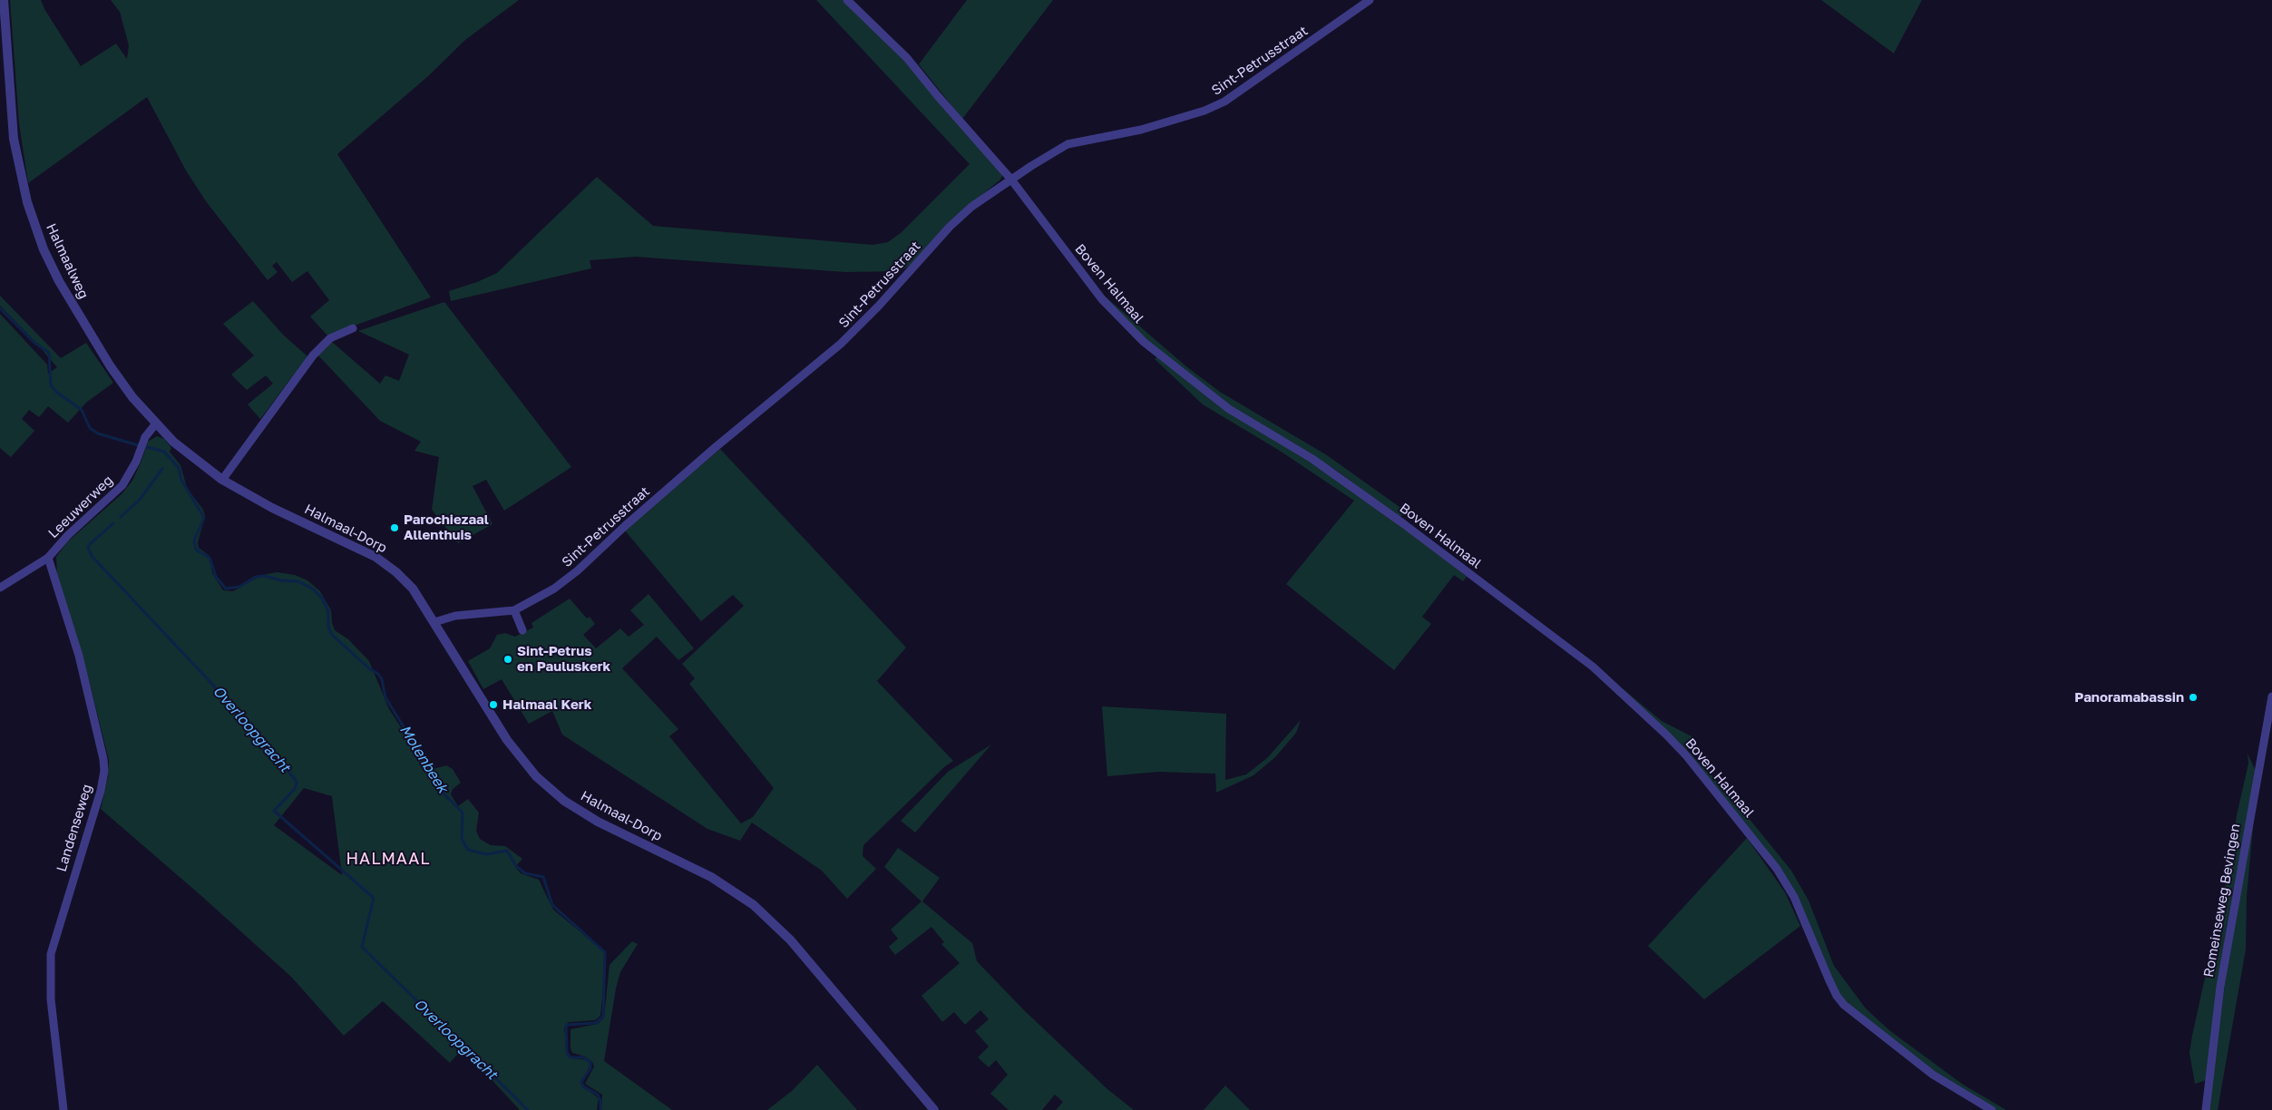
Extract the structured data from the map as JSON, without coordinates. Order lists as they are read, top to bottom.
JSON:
{
  "streets": {
    "street": [
      "Sint-Petrusstraat",
      "Halmaalweg",
      "Boven Halmaal",
      "Leeuwerweg",
      "Halmaal-Dorp",
      "Landenseweg",
      "Romeinseweg Bevingen"
    ]
  },
  "crossings": [
    ["Sint-Petrusstraat", "Boven Halmaal"],
    ["Sint-Petrusstraat", "Halmaal-Dorp"],
    ["Halmaalweg", "Leeuwerweg"],
    ["Halmaalweg", "Halmaal-Dorp"],
    ["Leeuwerweg", "Landenseweg"]
  ],
  "districts": ["HALMAAL"],
  "water": ["Overloopgracht", "Molenbeek"],
  "places": [
    "Parochiezaal Allenthuis",
    "Sint-Petrus en Pauluskerk",
    "Panoramabassin",
    "Halmaal Kerk"
  ]
}
